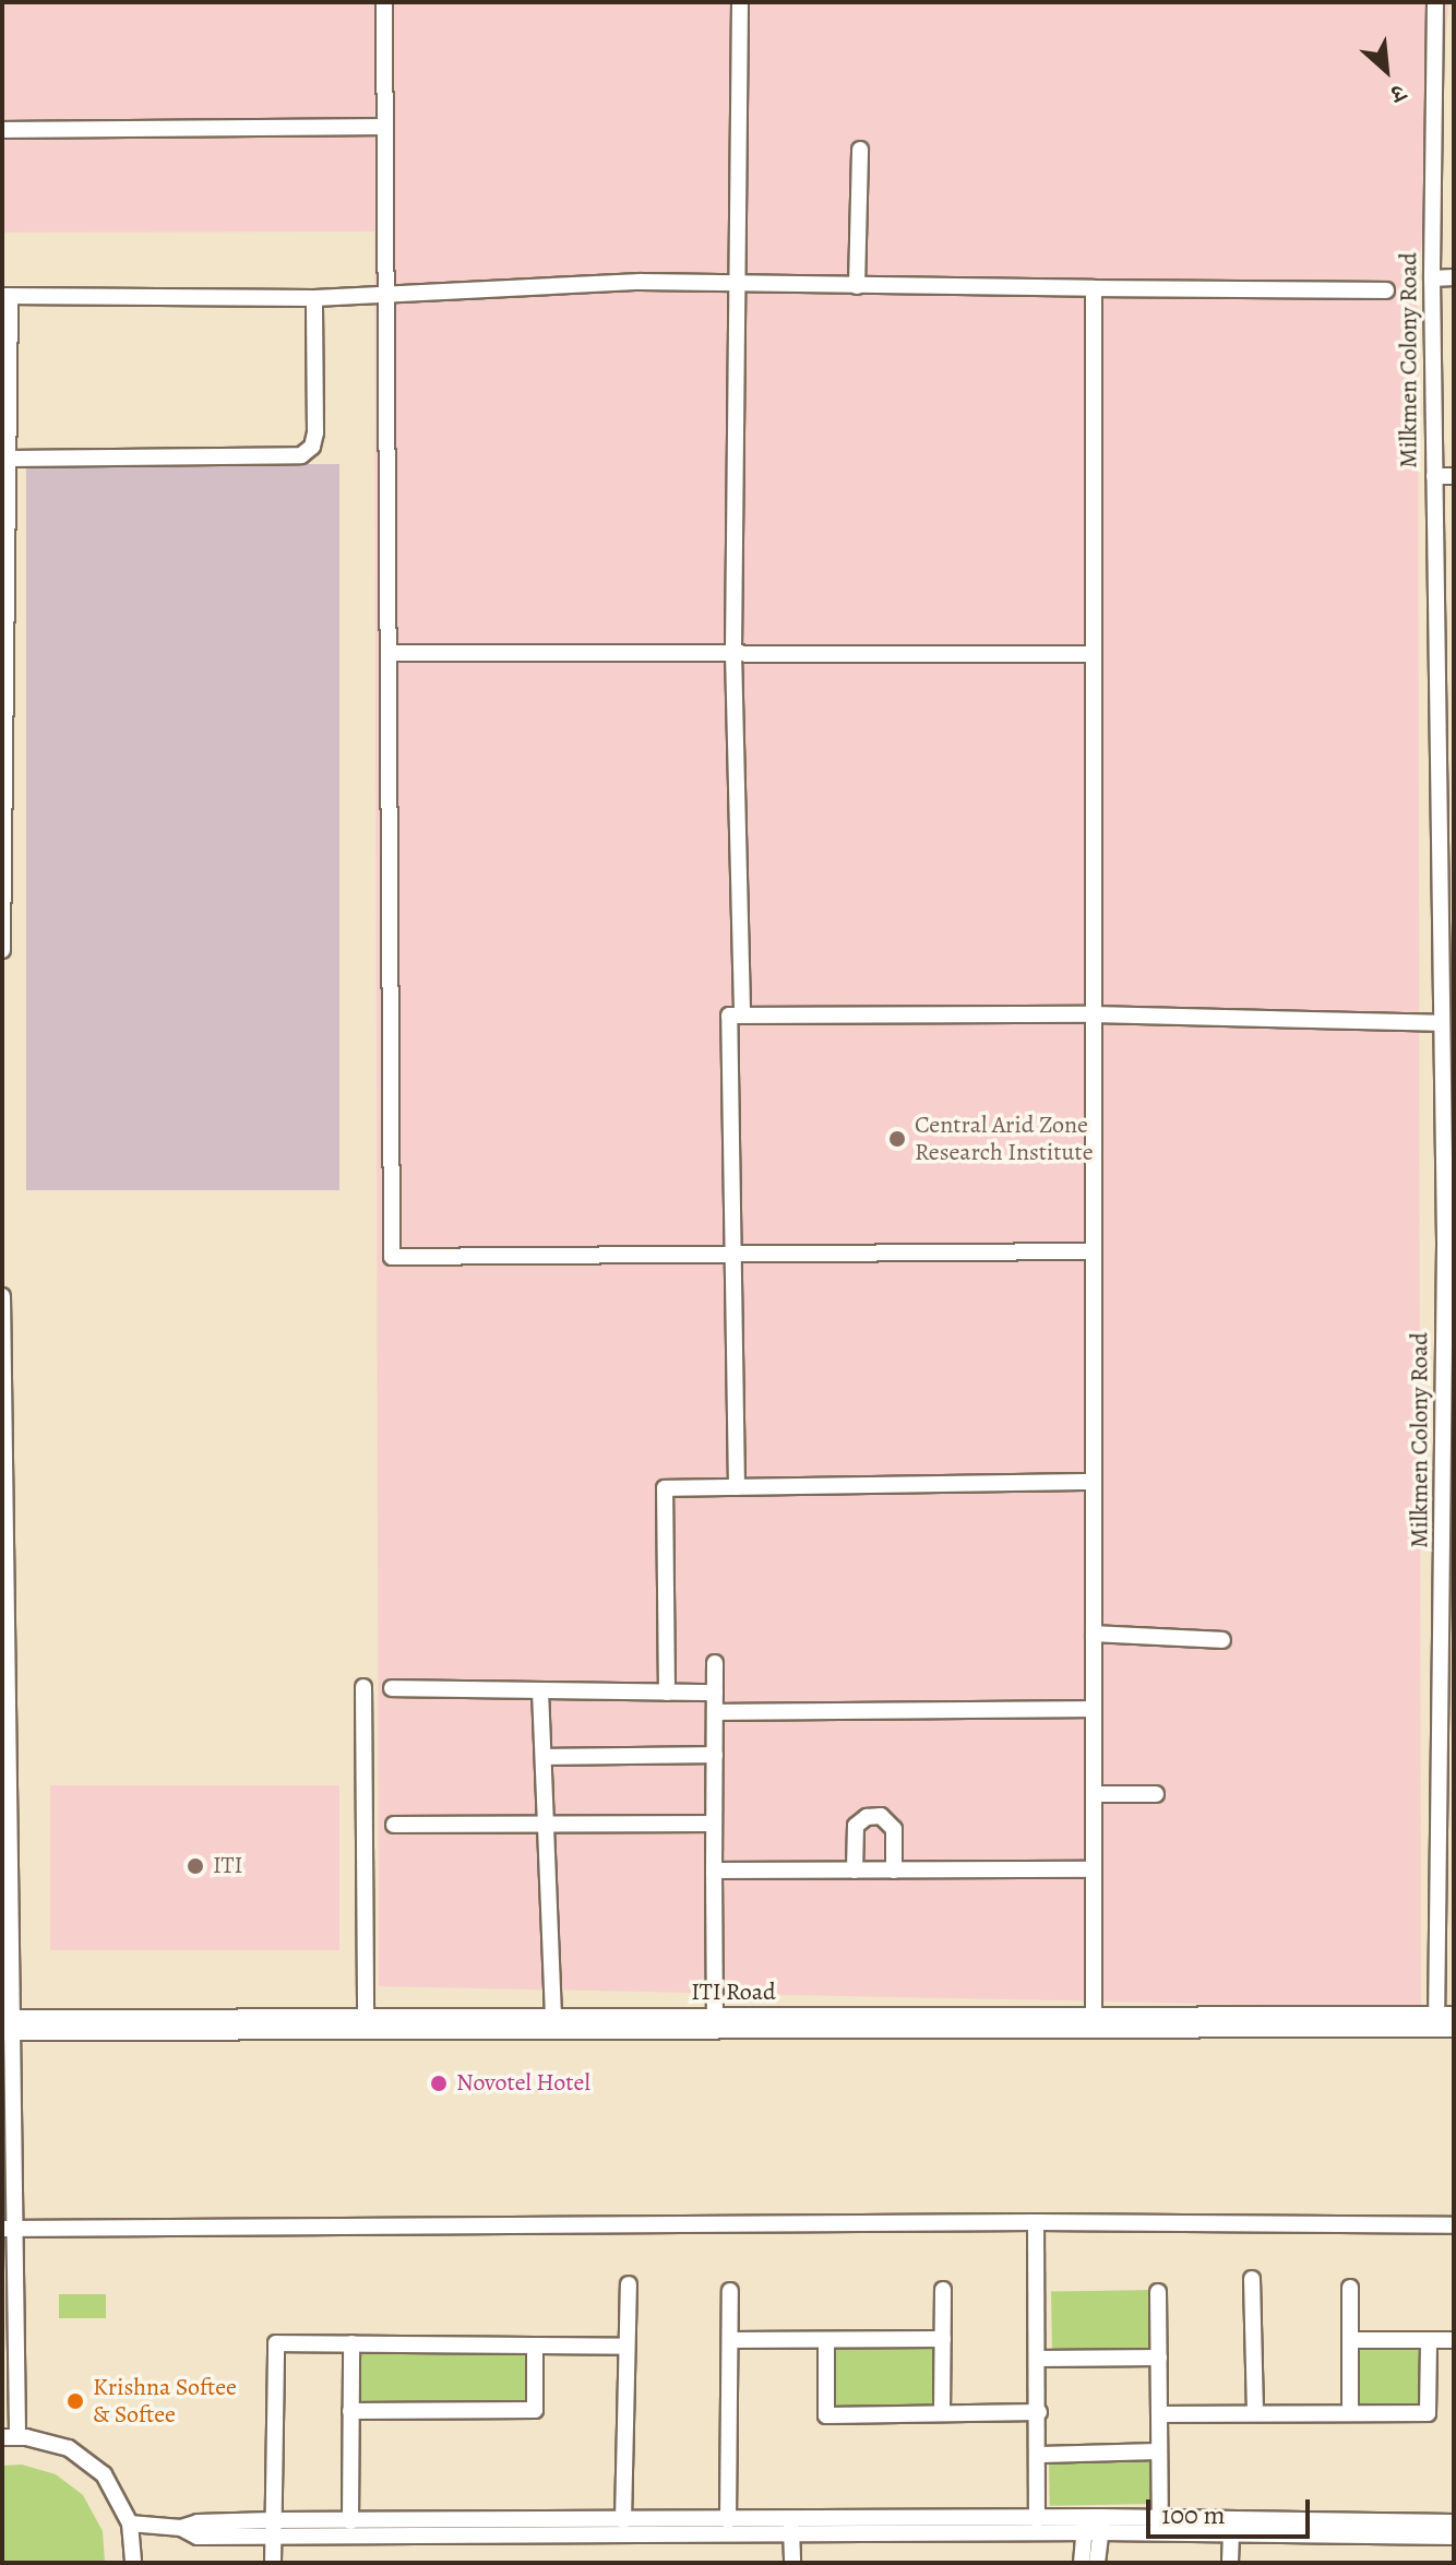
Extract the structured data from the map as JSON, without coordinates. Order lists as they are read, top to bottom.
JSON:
{
  "streets": {
    "street": ["Milkmen Colony Road", "ITI Road"]
  },
  "crossings": [
    ["Milkmen Colony Road", "ITI Road"]
  ],
  "places": [
    "Central Arid Zone Research Institute",
    "ITI",
    "Novotel Hotel",
    "Krishna Softee & Softee"
  ],
  "scale_bar": "100 m",
  "north": "bottom right"
}
